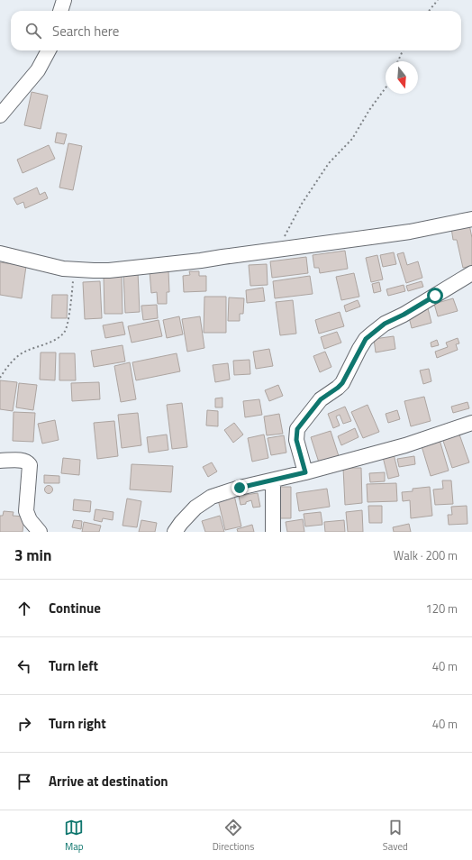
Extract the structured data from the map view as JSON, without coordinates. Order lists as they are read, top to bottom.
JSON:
{
  "north": "bottom",
  "page": {
    "search": "Search here",
    "heading": ["3 min", "Walk · 200 m"],
    "list": [
      ["Continue", "120 m"],
      ["Turn left", "40 m"],
      ["Turn right", "40 m"],
      "Arrive at destination"
    ],
    "nav": ["Map", "Directions", "Saved"]
  }
}
